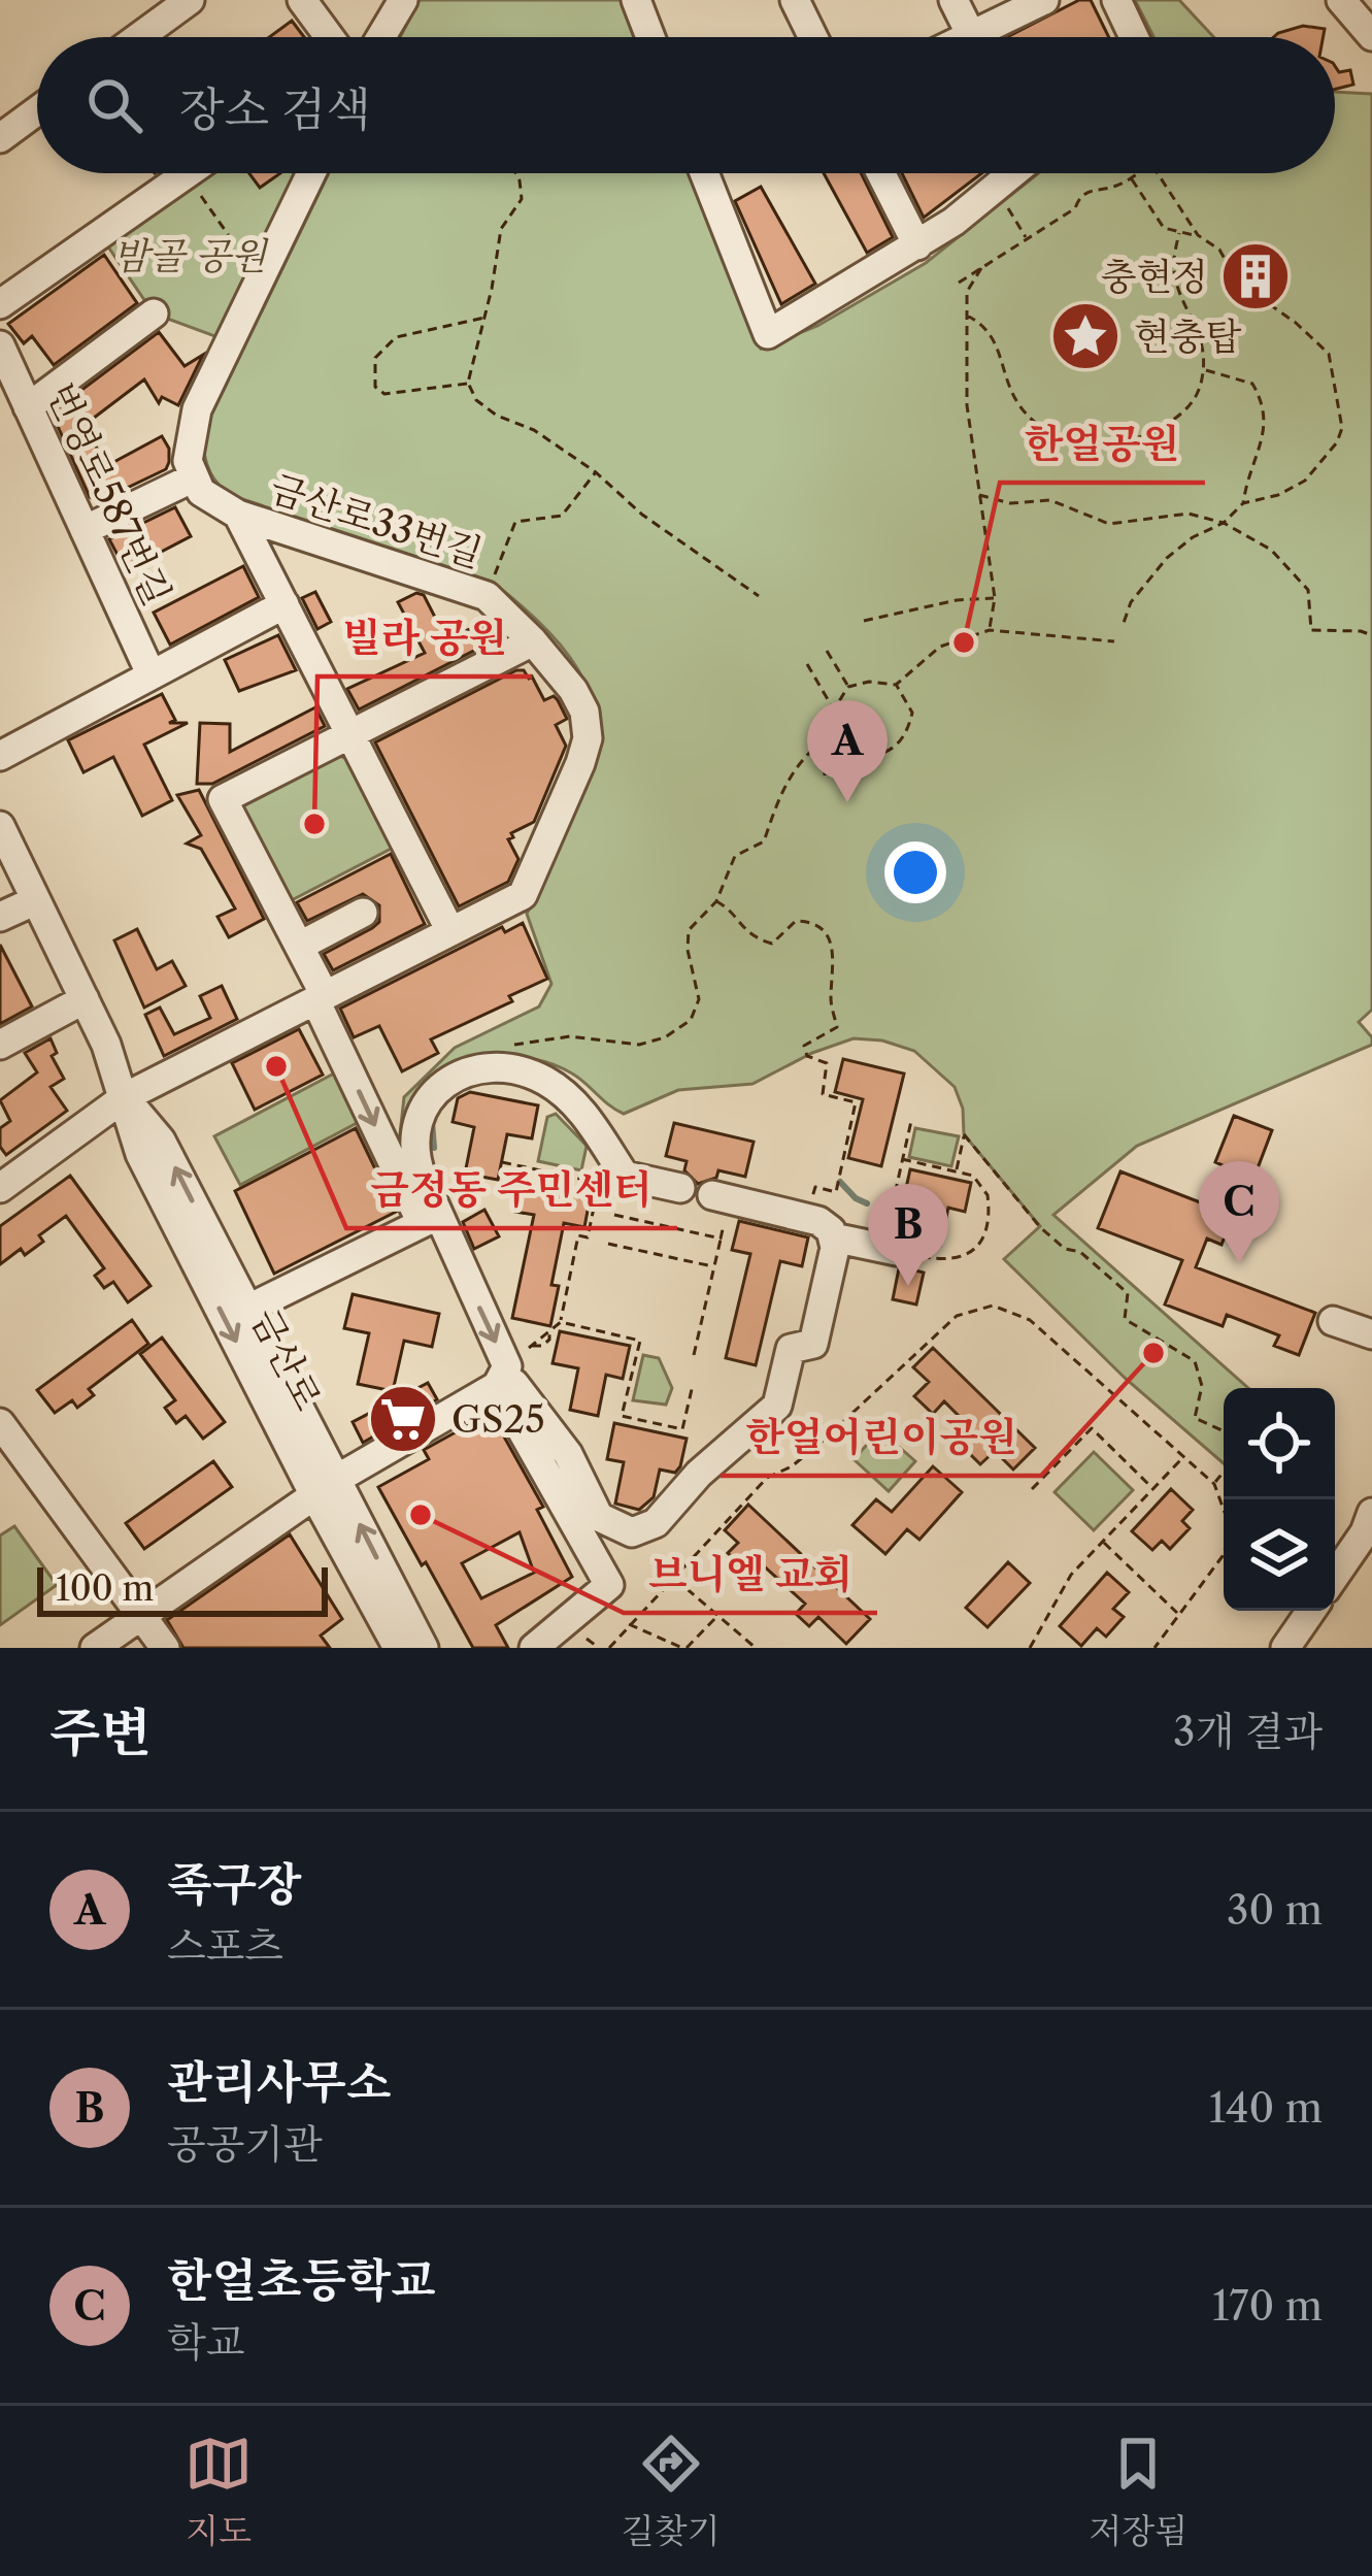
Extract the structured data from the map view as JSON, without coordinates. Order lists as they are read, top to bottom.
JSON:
{
  "streets": {
    "street": ["번영로587번길", "금산로33번길", "금산로"]
  },
  "crossings": [
    ["금산로33번길", "금산로"]
  ],
  "parks": ["밤골 공원"],
  "places": {
    "building": ["충현정"],
    "place": ["현충탑"],
    "other": [
      "한얼공원",
      "빌라 공원",
      "금정동 주민센터",
      "한얼어린이공원",
      "브니엘 교회"
    ],
    "supermarket": ["GS25"]
  },
  "scale_bar": "100 m",
  "page": {
    "search": "장소 검색",
    "pins": ["A", "C", "B"],
    "scale": "100 m",
    "heading": ["주변", "3개 결과"],
    "list": [
      {
        "mark": "A",
        "name": "족구장",
        "note": "스포츠",
        "value": "30 m"
      },
      {
        "mark": "B",
        "name": "관리사무소",
        "note": "공공기관",
        "value": "140 m"
      },
      {
        "mark": "C",
        "name": "한얼초등학교",
        "note": "학교",
        "value": "170 m"
      }
    ],
    "nav": ["지도", "길찾기", "저장됨"]
  }
}
